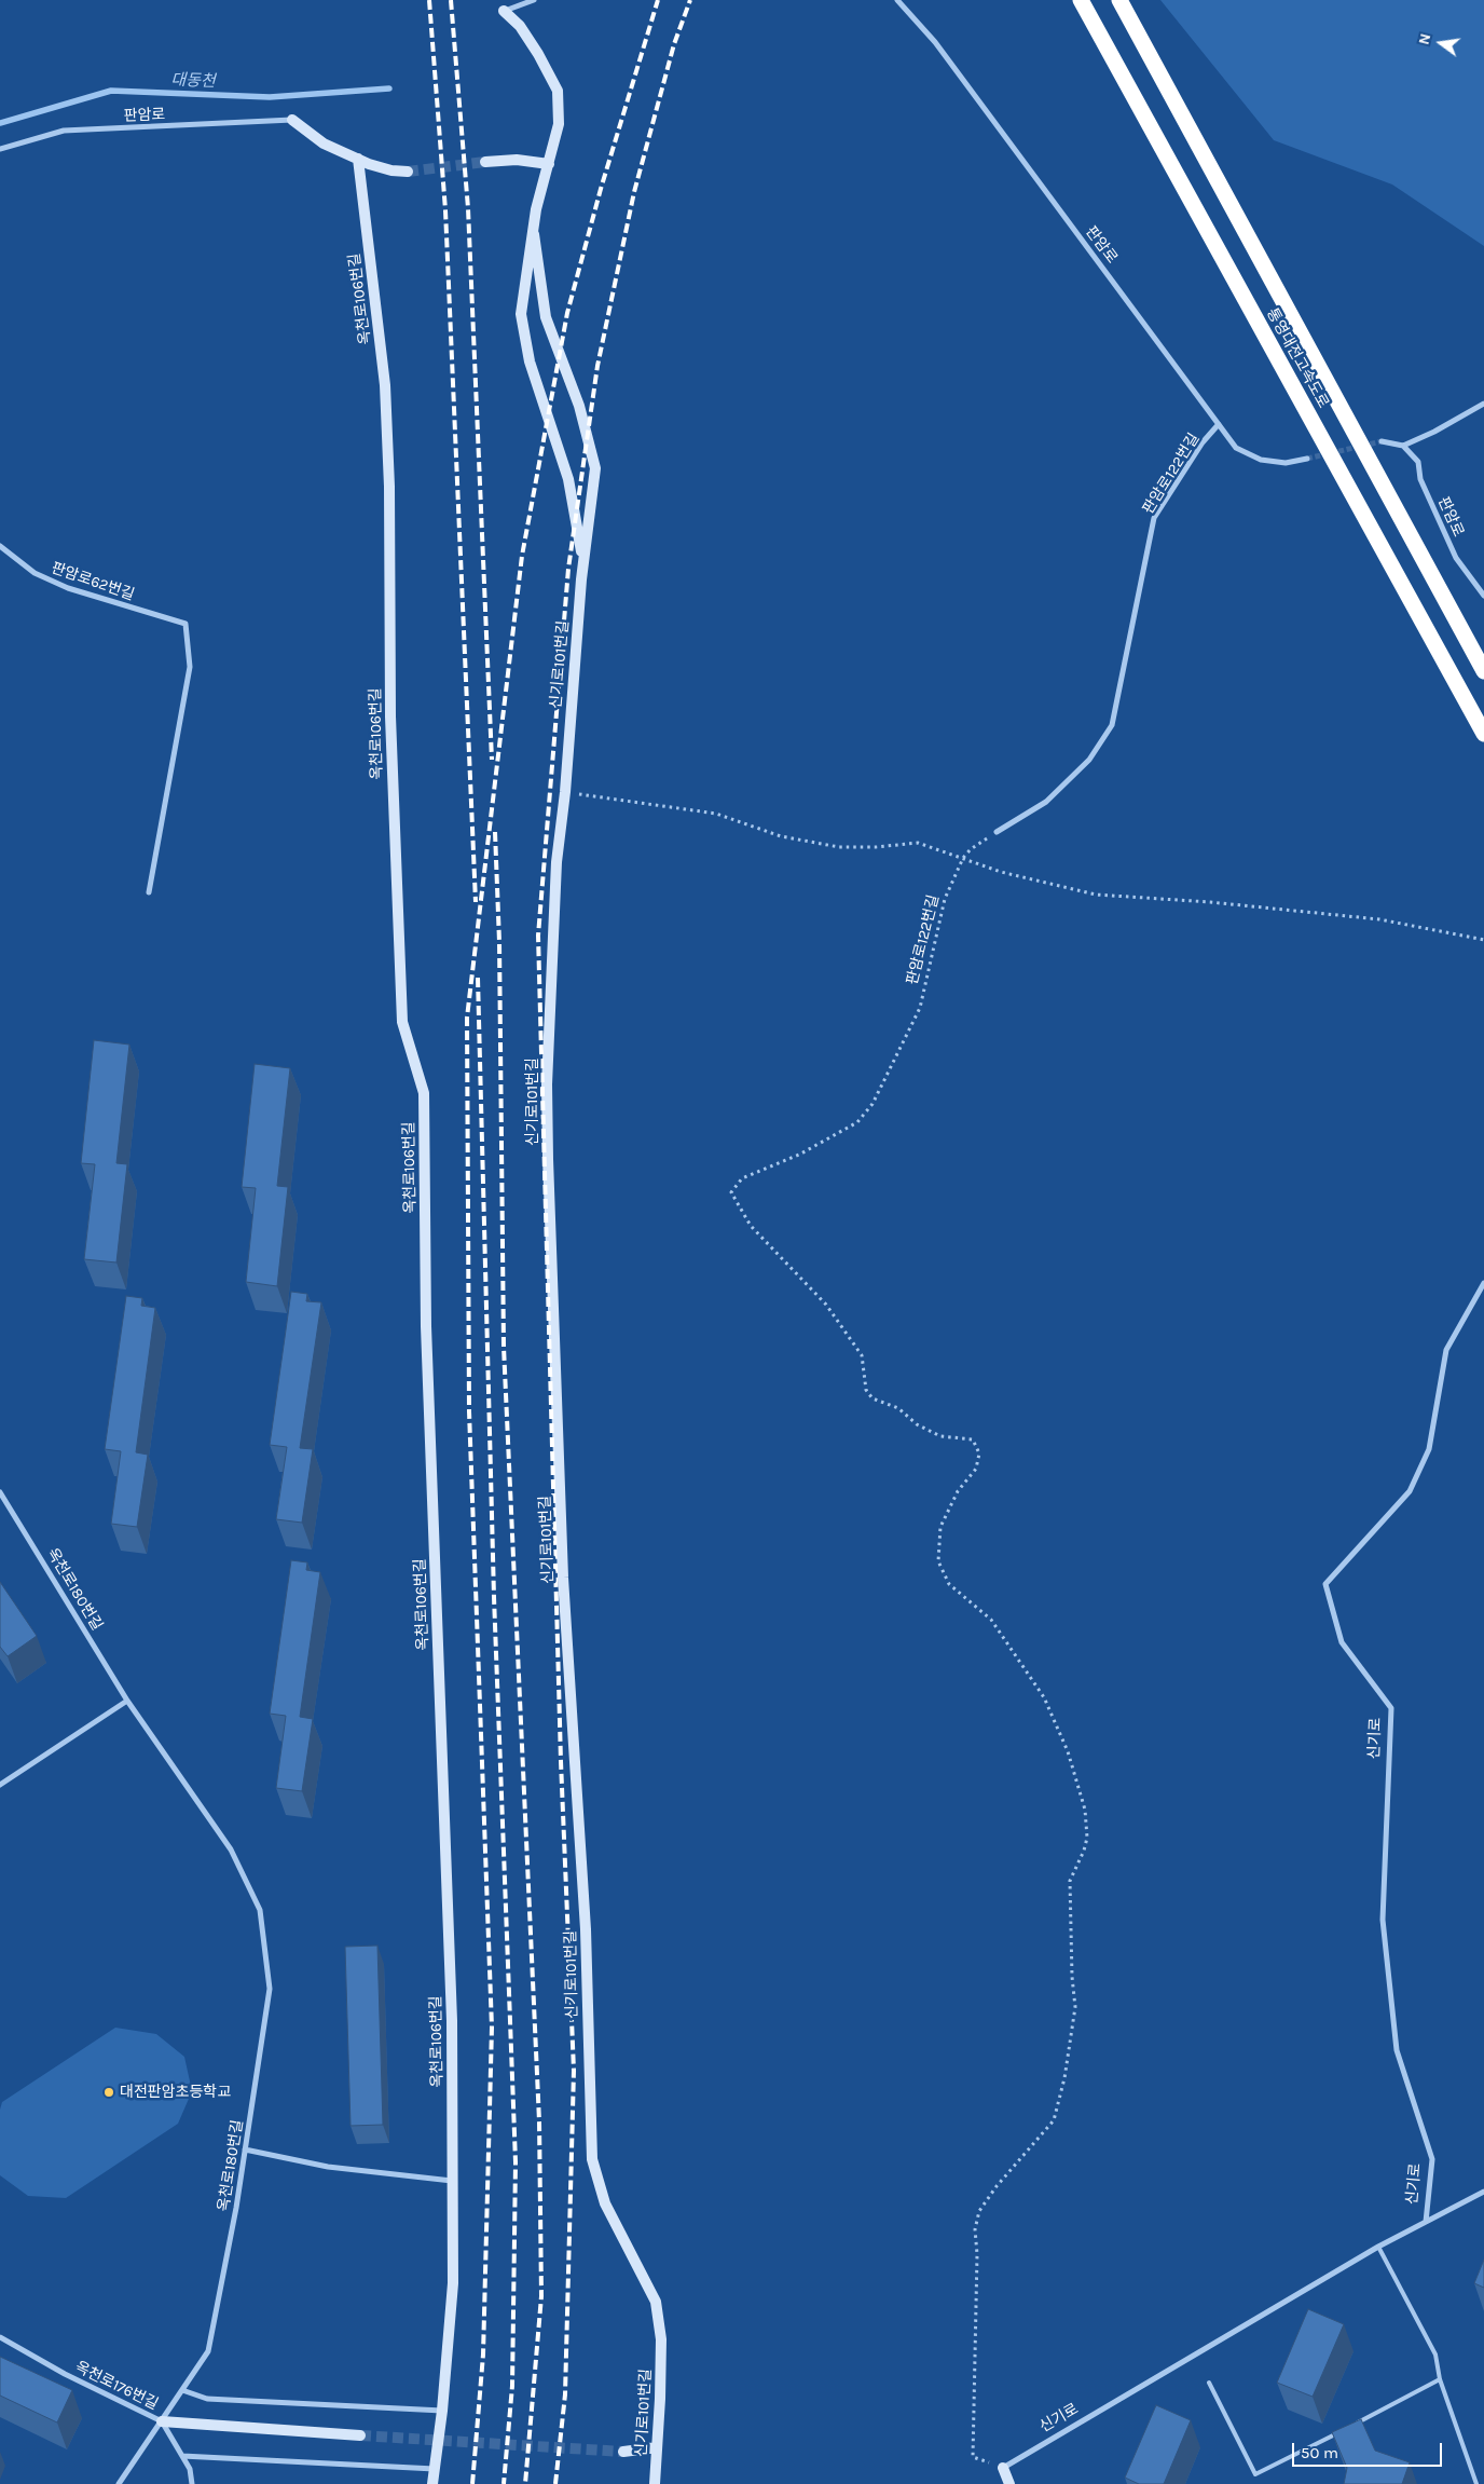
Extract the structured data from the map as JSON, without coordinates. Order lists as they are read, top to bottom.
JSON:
{
  "streets": {
    "highway": ["통영대전고속도로"],
    "street": [
      "판암로",
      "옥천로106번길",
      "판암로122번길",
      "판암로62번길",
      "신기로101번길",
      "옥천로180번길",
      "신기로",
      "옥천로176번길"
    ]
  },
  "crossings": [
    ["판암로", "판암로122번길"],
    ["판암로122번길", "신기로"],
    ["옥천로180번길", "옥천로176번길"]
  ],
  "water": ["대동천"],
  "places": ["대전판암초등학교"],
  "scale_bar": "50 m",
  "north": "left"
}
